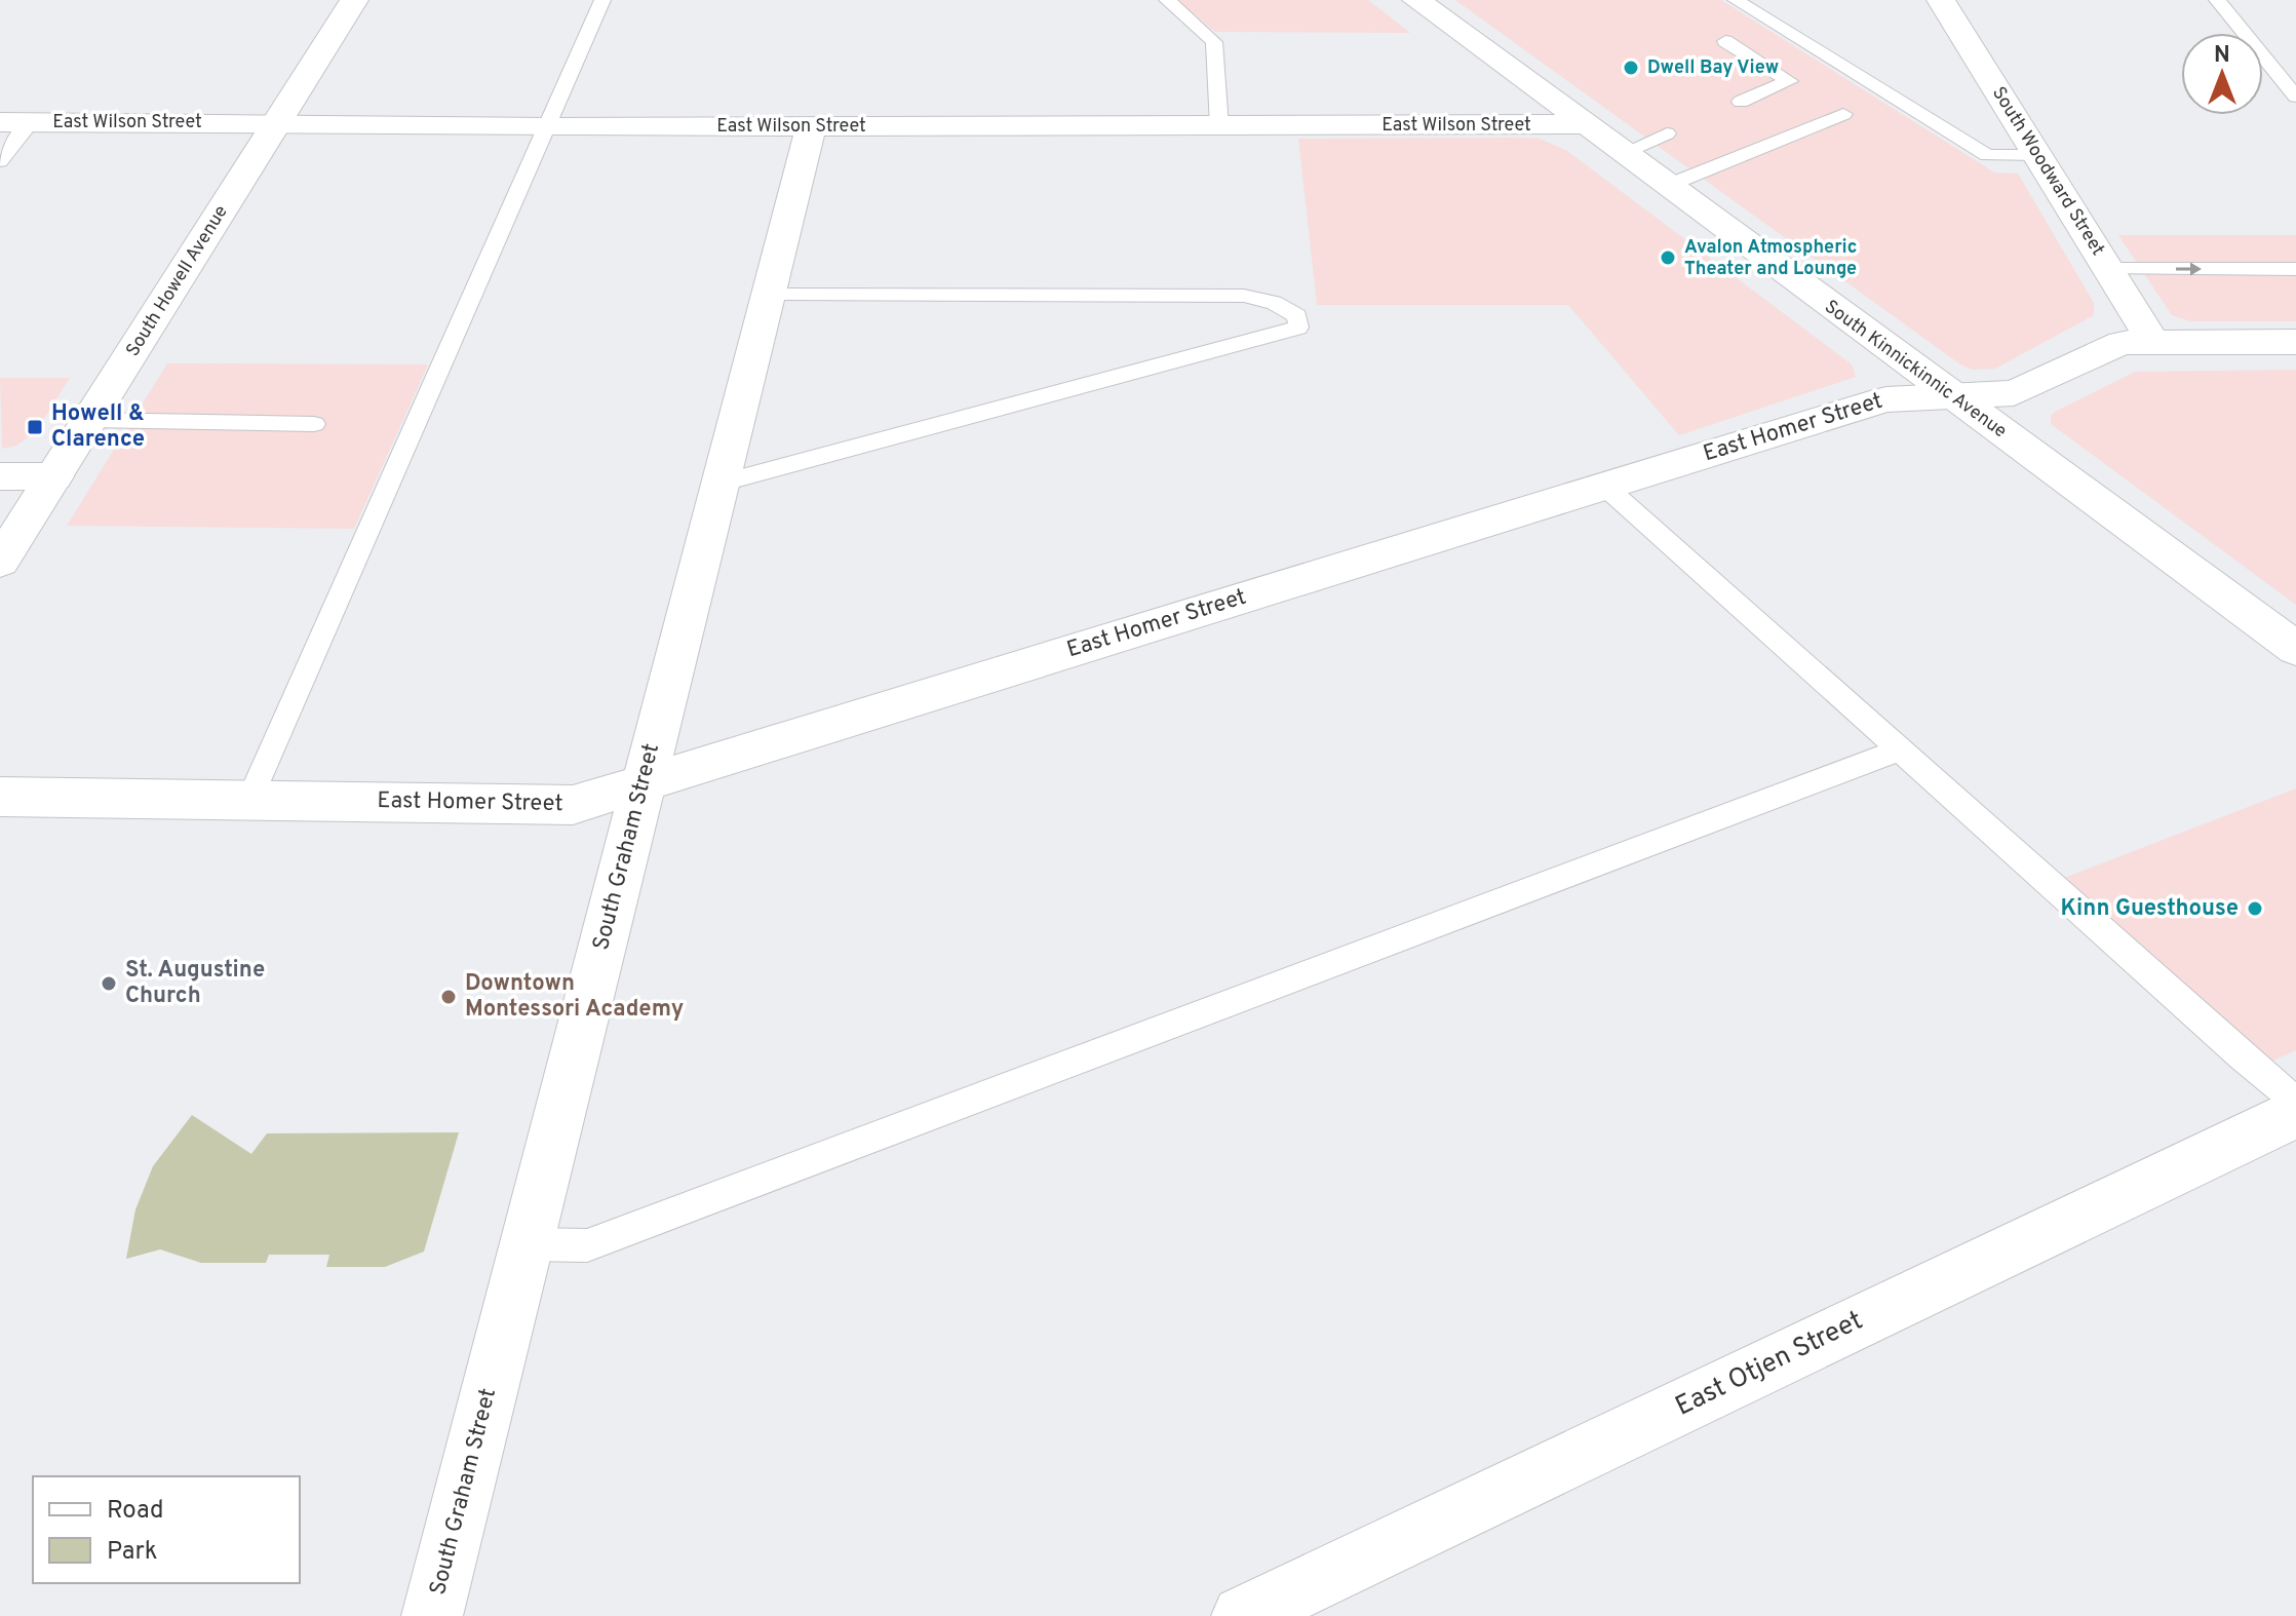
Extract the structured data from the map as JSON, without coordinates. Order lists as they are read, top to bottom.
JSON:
{
  "streets": {
    "street": [
      "East Wilson Street",
      "South Woodward Street",
      "South Howell Avenue",
      "South Kinnickinnic Avenue",
      "East Homer Street",
      "South Graham Street",
      "East Otjen Street"
    ]
  },
  "crossings": [
    ["East Wilson Street", "South Howell Avenue"],
    ["East Wilson Street", "South Kinnickinnic Avenue"],
    ["East Wilson Street", "South Graham Street"],
    ["South Woodward Street", "East Homer Street"],
    ["South Kinnickinnic Avenue", "East Homer Street"],
    ["East Homer Street", "South Graham Street"]
  ],
  "places": {
    "other": [
      "Dwell Bay View",
      "Avalon Atmospheric Theater and Lounge",
      "Kinn Guesthouse",
      "St. Augustine Church",
      "Downtown Montessori Academy"
    ],
    "transit": ["Howell & Clarence"]
  },
  "legend": ["Road", "Park"],
  "north": "top"
}
